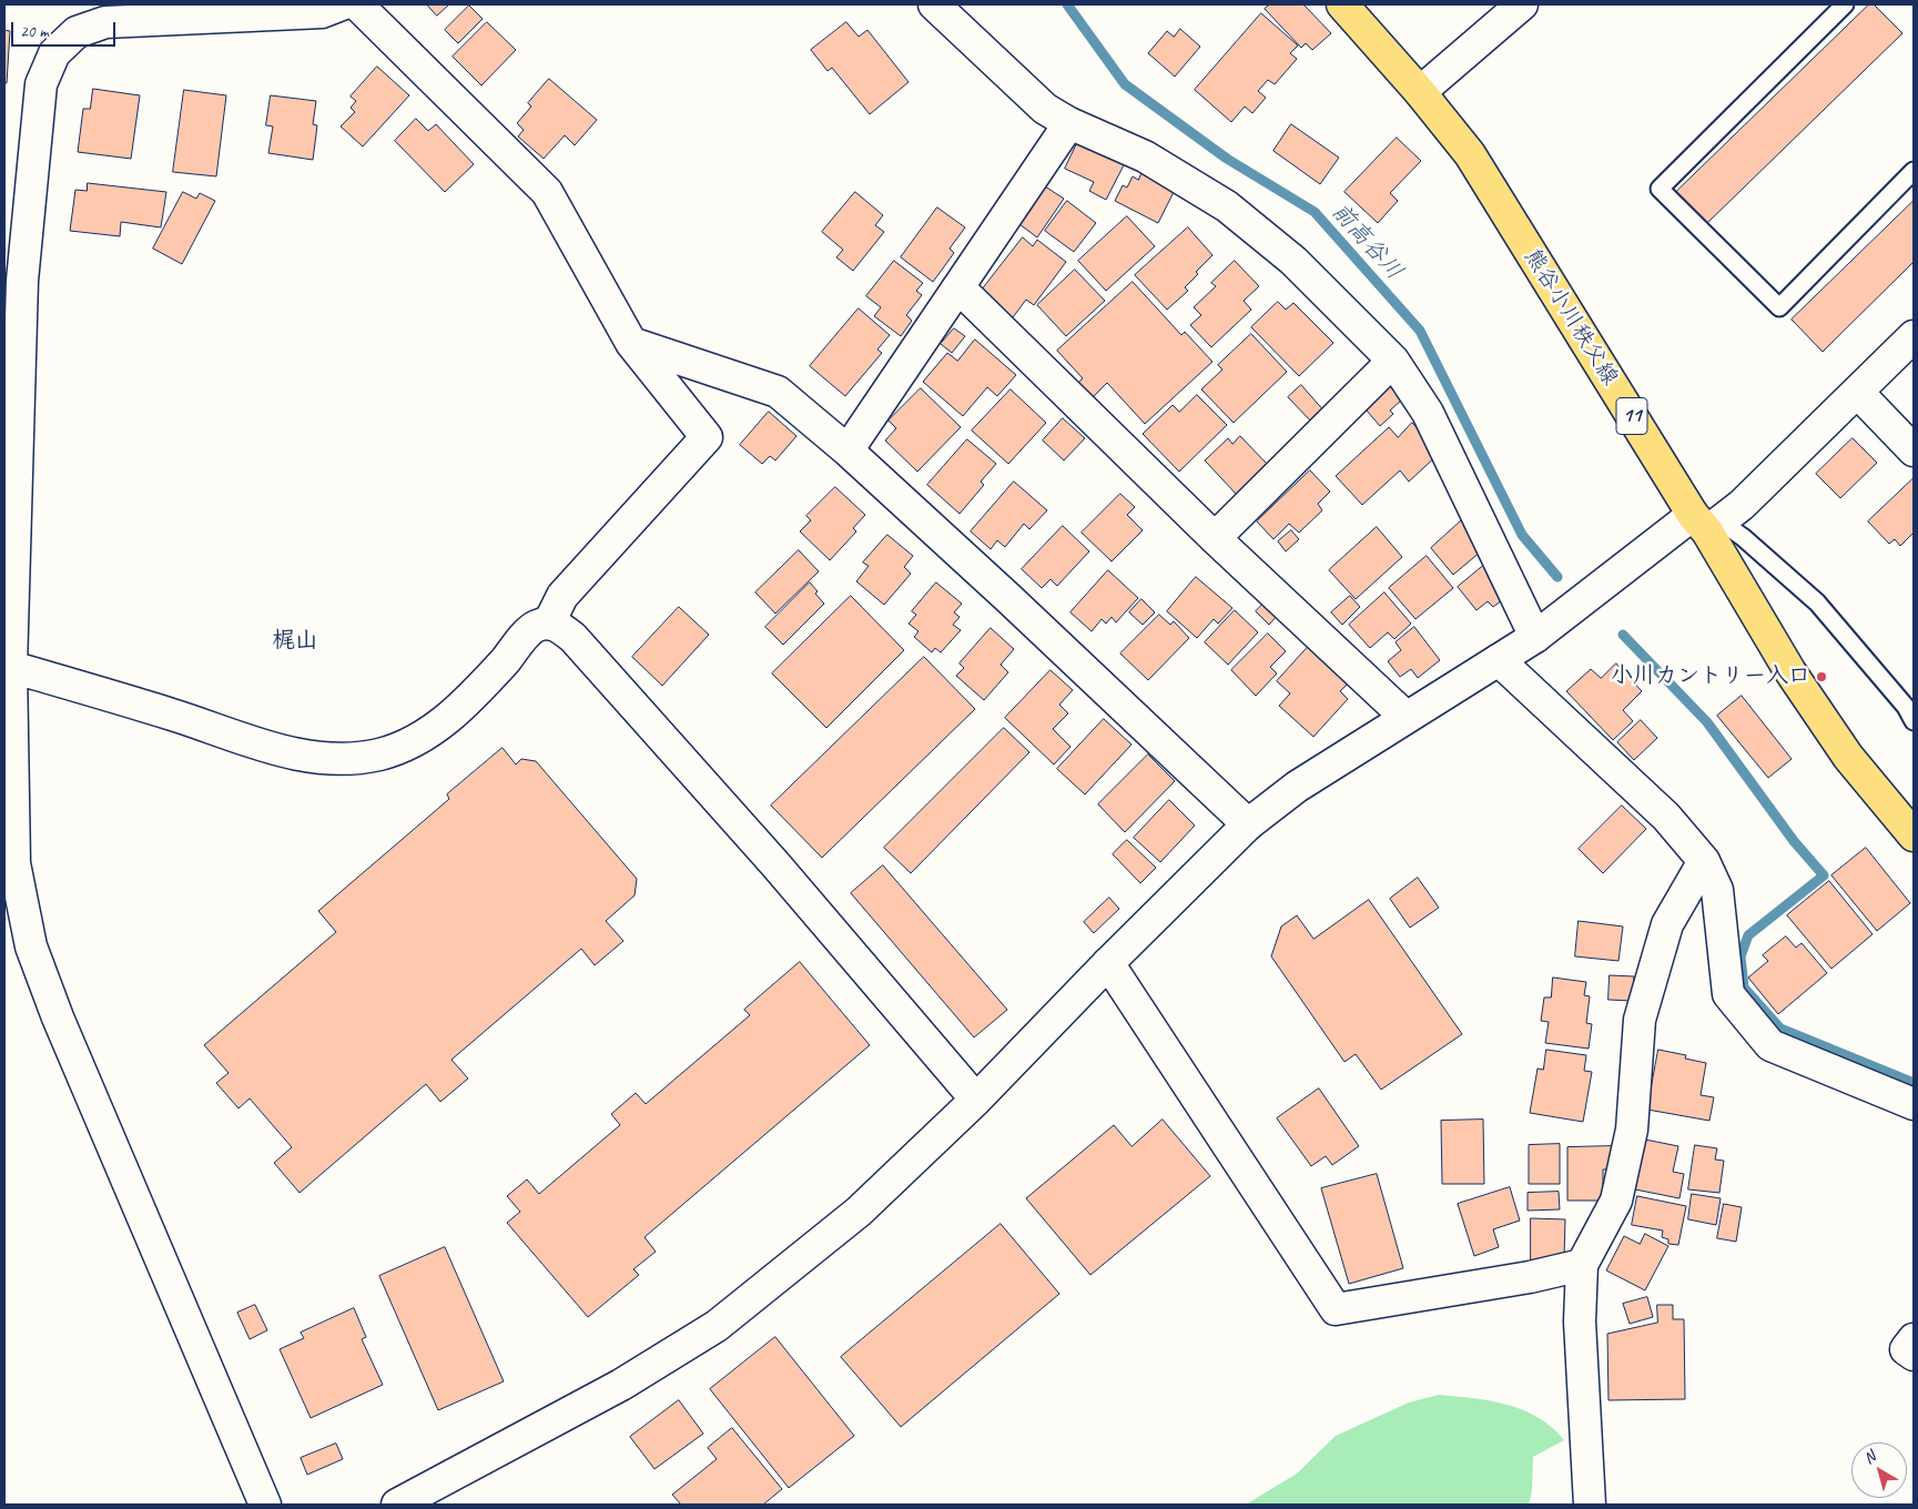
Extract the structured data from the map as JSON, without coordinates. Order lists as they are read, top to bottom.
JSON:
{
  "streets": {
    "main road": ["熊谷小川秩父線", "11"]
  },
  "districts": ["梶山"],
  "water": ["前高谷川"],
  "places": ["小川カントリー入口"],
  "scale_bar": "20 m",
  "north": "top left"
}
